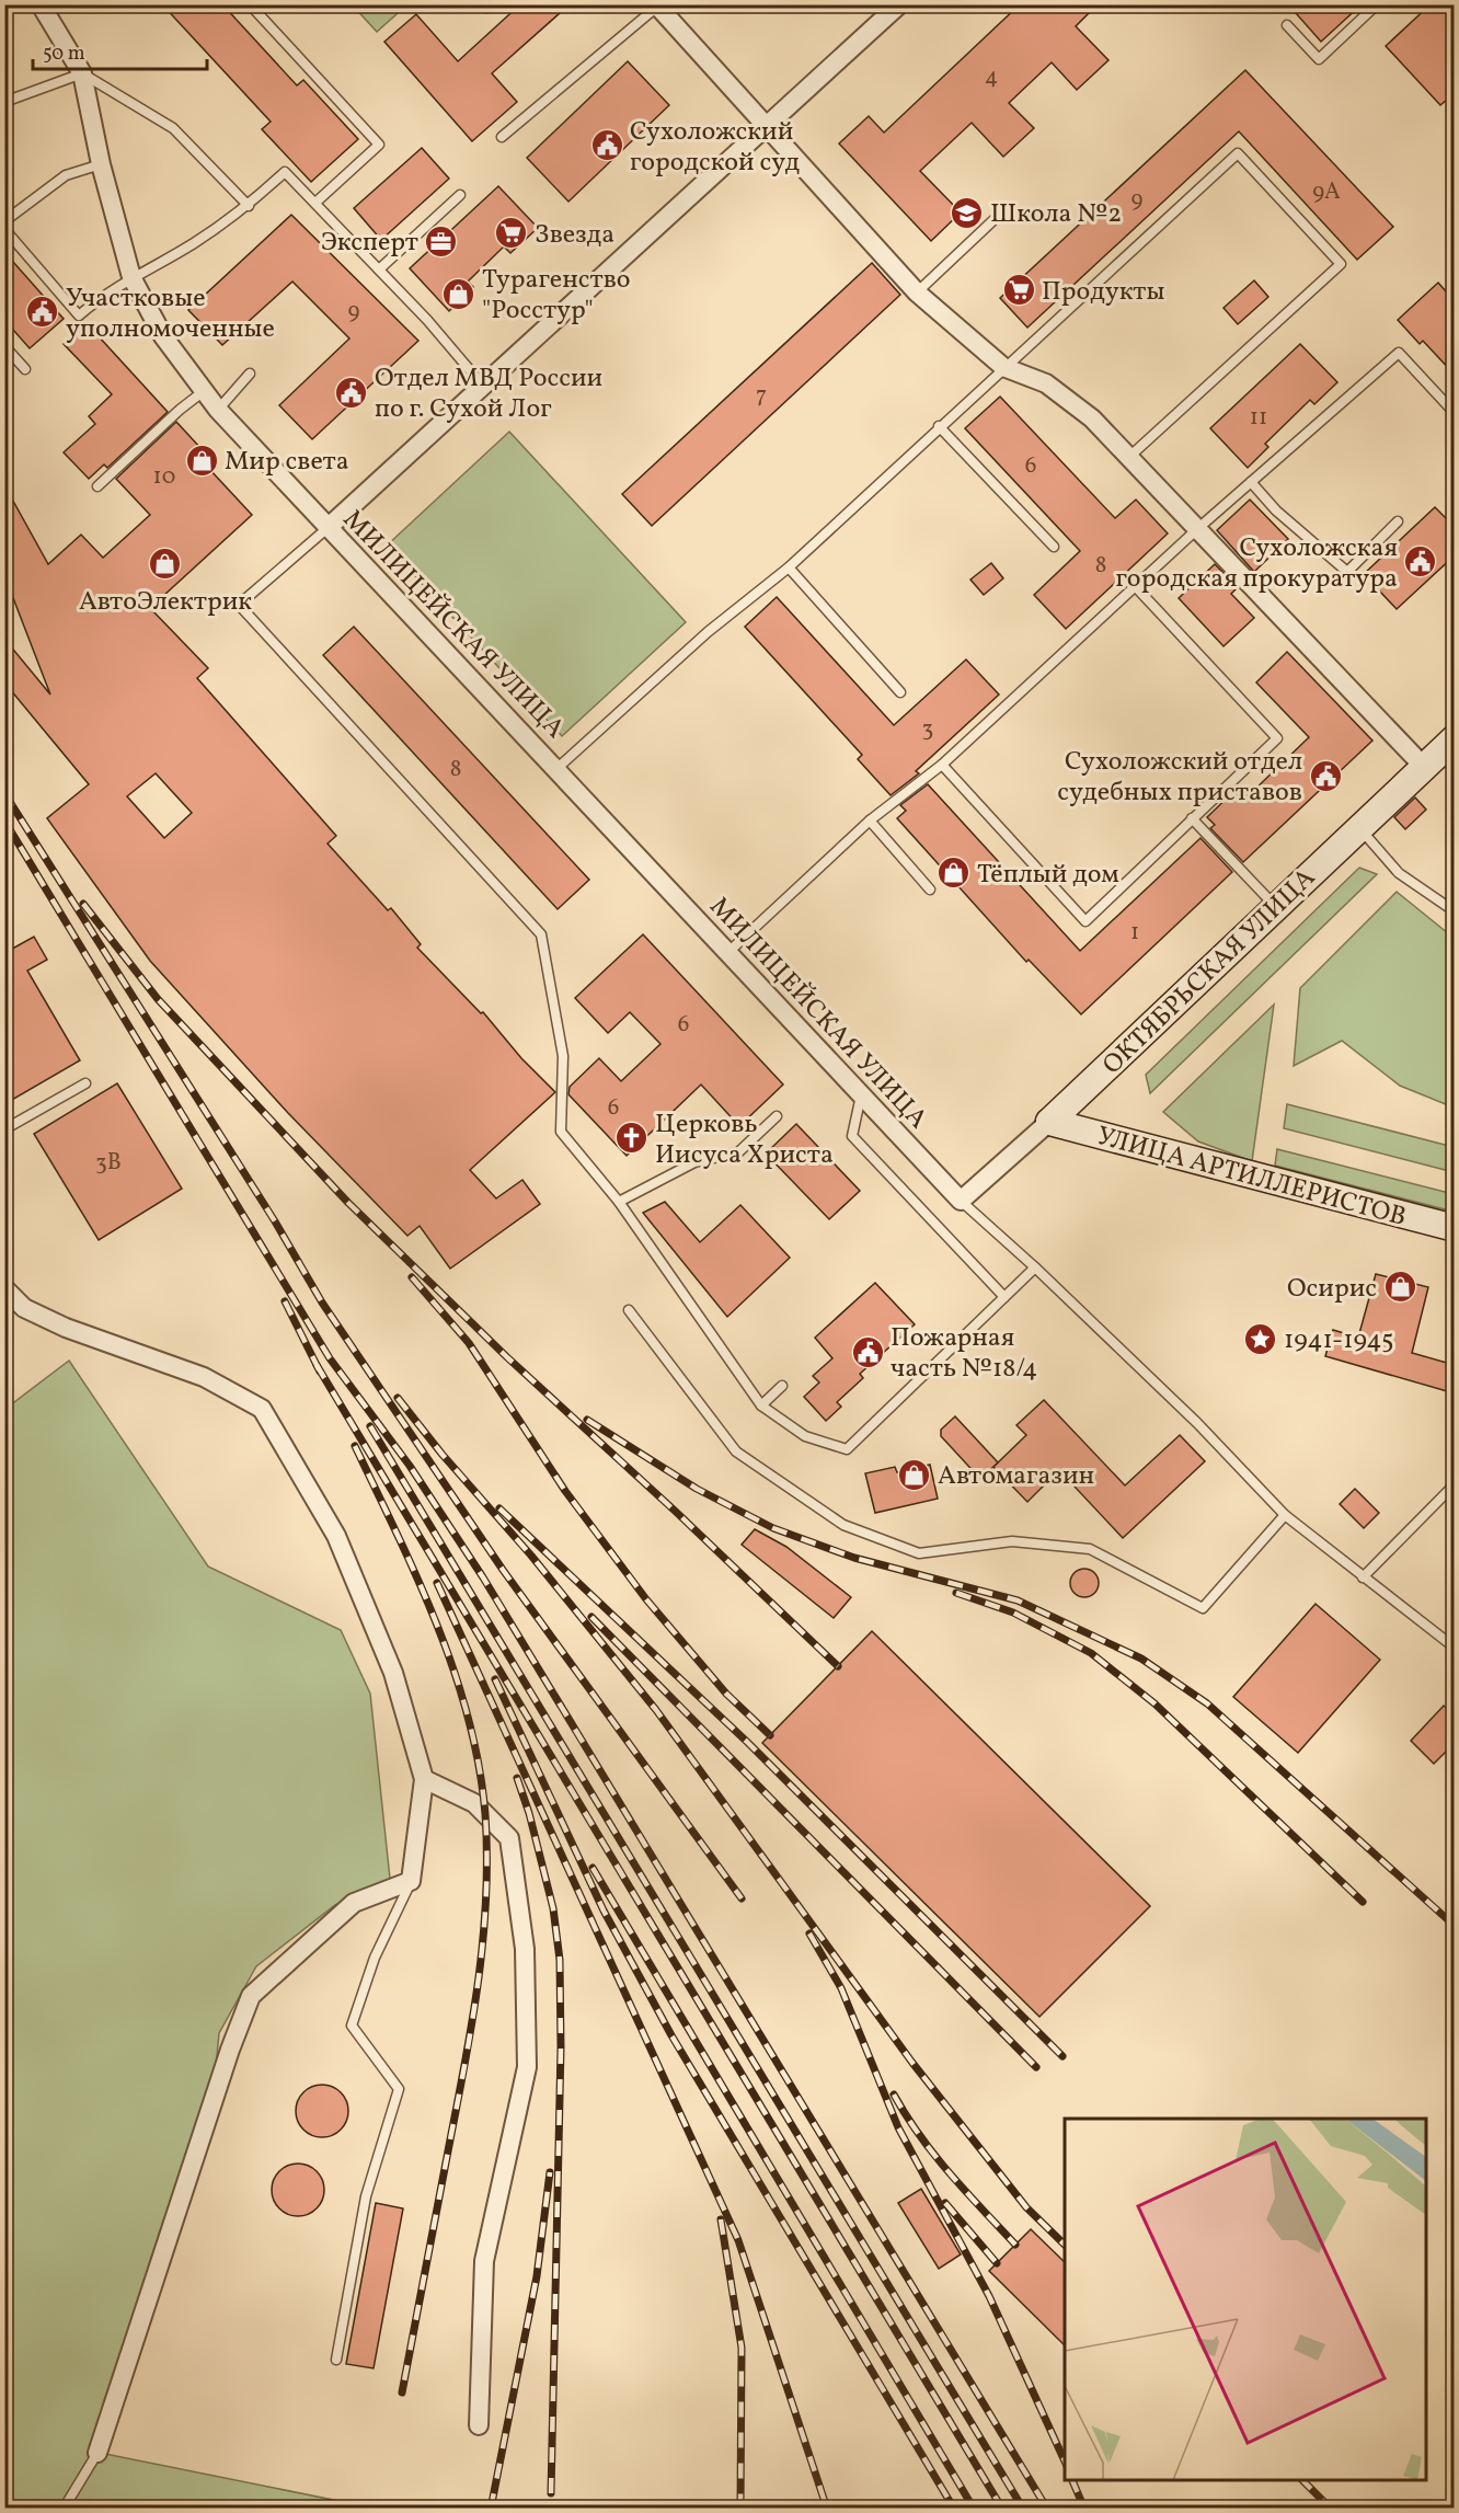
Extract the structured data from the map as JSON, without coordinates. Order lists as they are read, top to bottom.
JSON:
{
  "streets": {
    "street": ["МИЛИЦЕЙСКАЯ УЛИЦА", "ОКТЯБРЬСКАЯ УЛИЦА", "УЛИЦА АРТИЛЛЕРИСТОВ"]
  },
  "crossings": [
    ["МИЛИЦЕЙСКАЯ УЛИЦА", "ОКТЯБРЬСКАЯ УЛИЦА"],
    ["ОКТЯБРЬСКАЯ УЛИЦА", "УЛИЦА АРТИЛЛЕРИСТОВ"]
  ],
  "places": {
    "public building": [
      "Сухоложский городской суд",
      "Участковые уполномоченные",
      "Отдел МВД России по г. Сухой Лог",
      "Сухоложская городская прокуратура",
      "Сухоложский отдел судебных приставов",
      "Пожарная часть №18/4"
    ],
    "school or university": ["Школа №2"],
    "supermarket": ["Звезда", "Продукты"],
    "office": ["Эксперт"],
    "shop": [
      "Турагенство \"Росстур\"",
      "Мир света",
      "АвтоЭлектрик",
      "Тёплый дом",
      "Осирис",
      "Автомагазин"
    ],
    "church": ["Церковь Иисуса Христа"],
    "place": ["1941-1945"]
  },
  "house_numbers": [
    "4",
    "9А",
    "9",
    "9",
    "7",
    "11",
    "6",
    "10",
    "8",
    "3",
    "8",
    "1",
    "6",
    "6",
    "3В"
  ],
  "scale_bar": "50 m"
}
